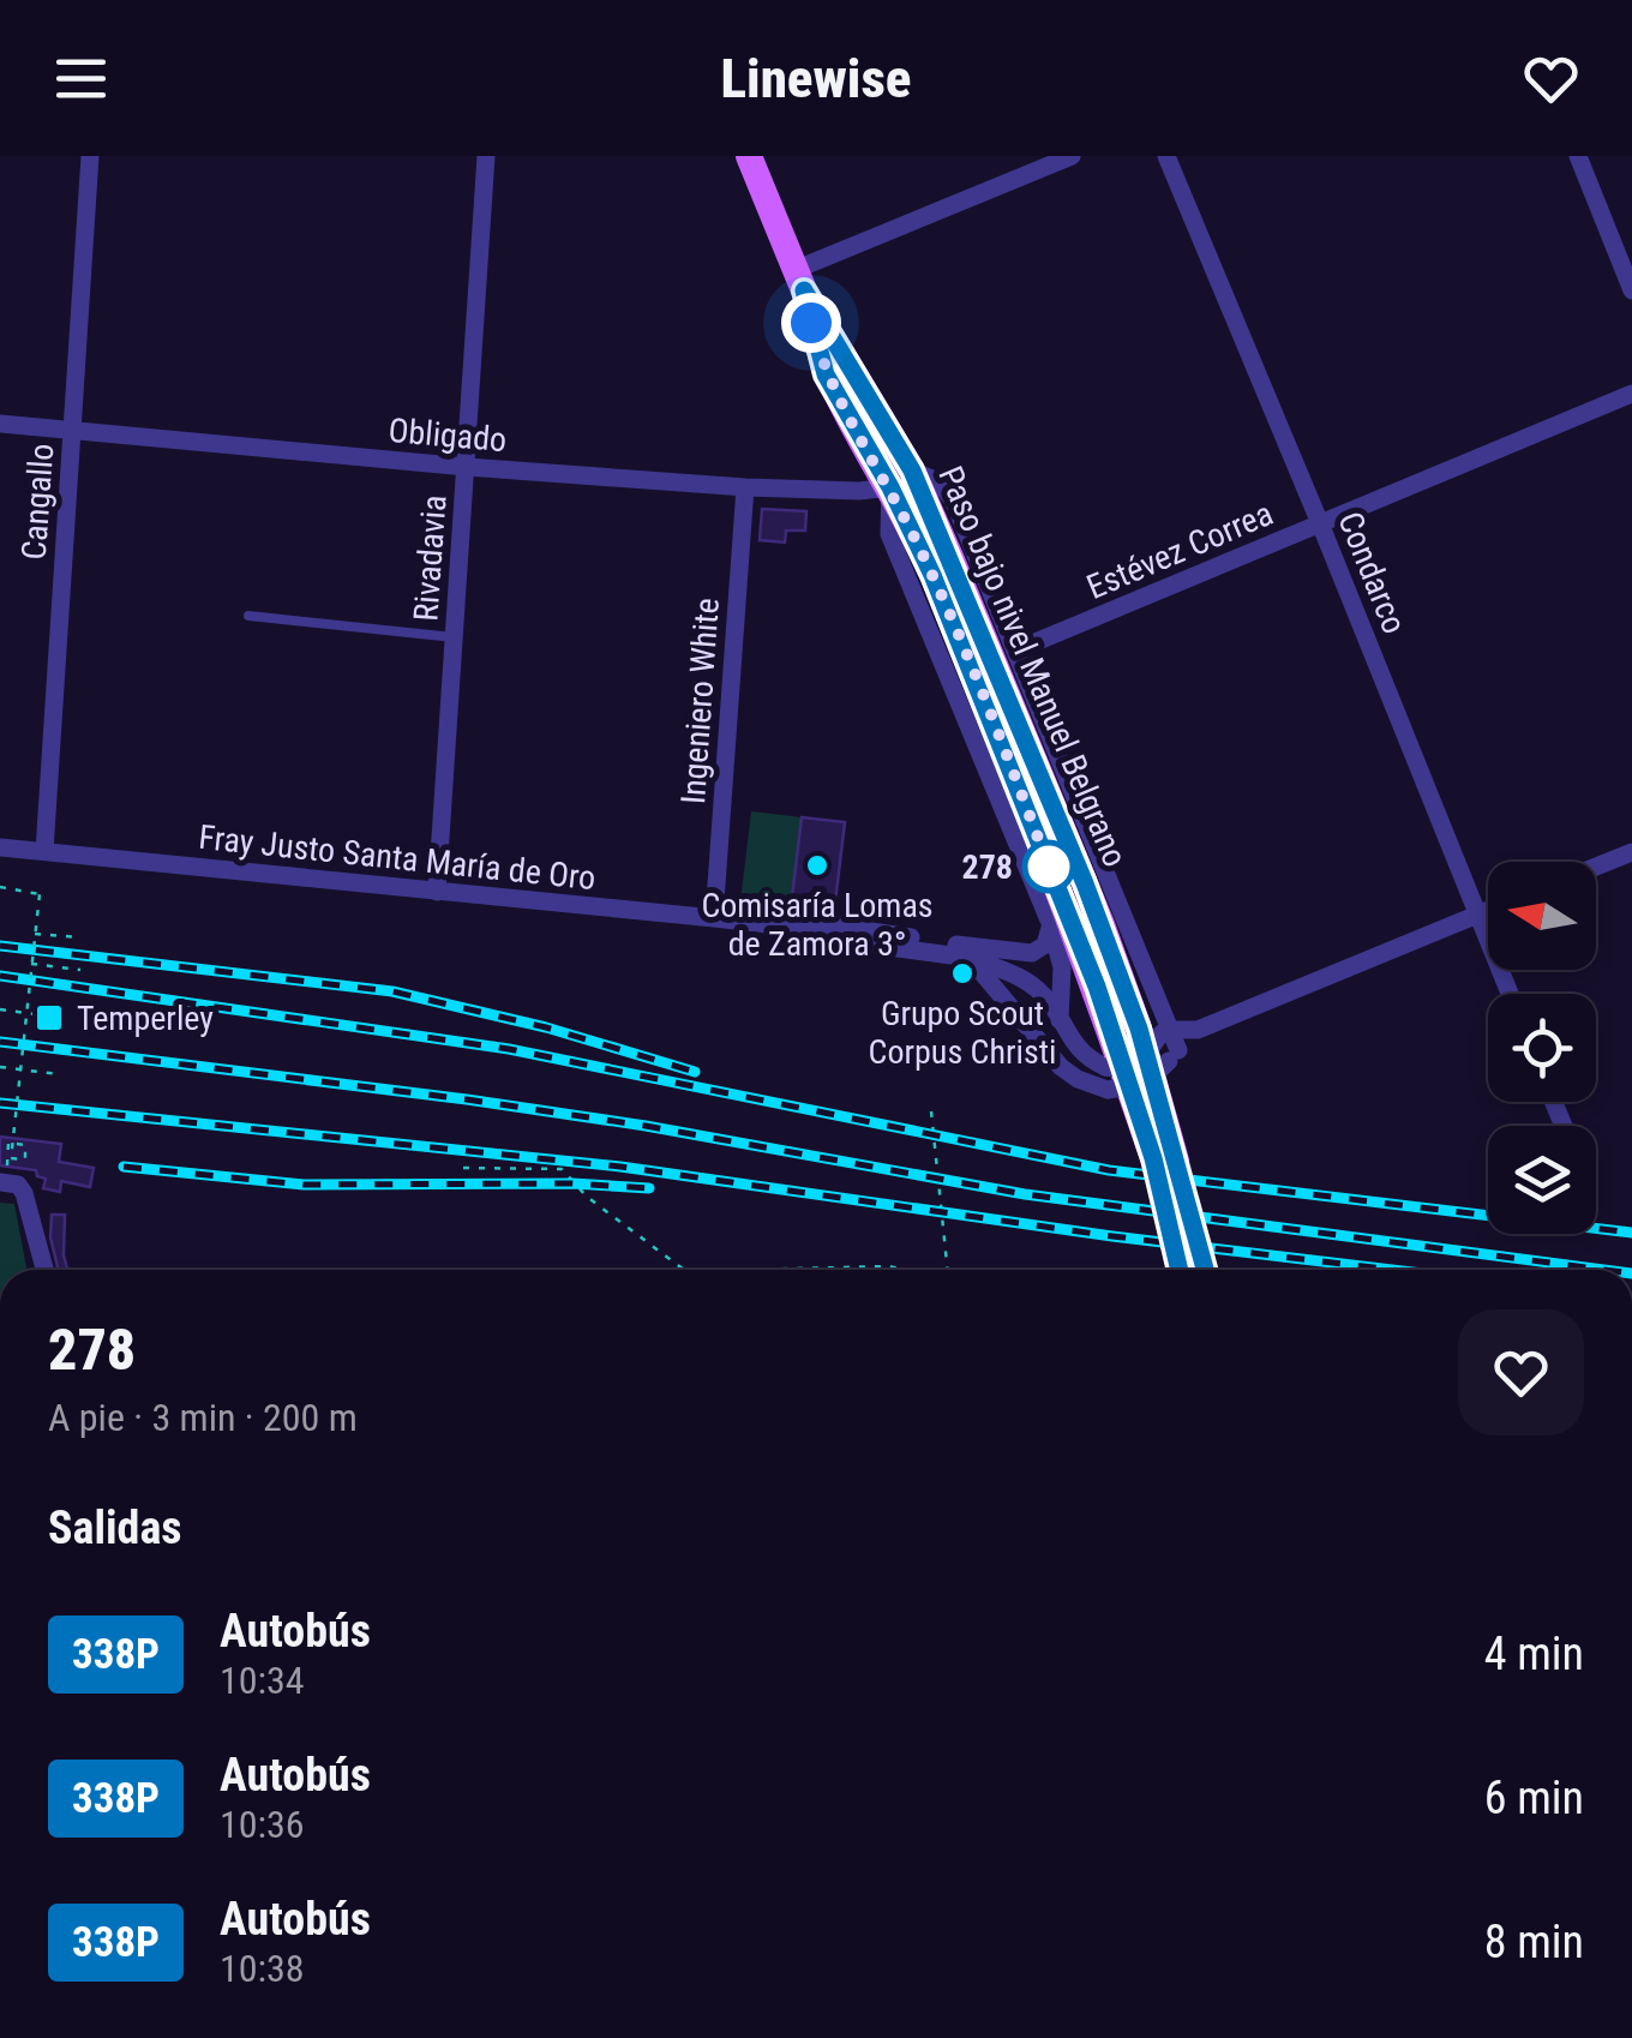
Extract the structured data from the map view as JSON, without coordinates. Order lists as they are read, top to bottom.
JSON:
{
  "streets": {
    "main road": ["Paso bajo nivel Manuel Belgrano"],
    "street": [
      "Obligado",
      "Cangallo",
      "Estévez Correa",
      "Rivadavia",
      "Condarco",
      "Ingeniero White",
      "Fray Justo Santa María de Oro"
    ]
  },
  "crossings": [
    ["Obligado", "Cangallo"],
    ["Obligado", "Rivadavia"],
    ["Obligado", "Paso bajo nivel Manuel Belgrano"],
    ["Obligado", "Ingeniero White"],
    ["Cangallo", "Fray Justo Santa María de Oro"],
    ["Estévez Correa", "Condarco"],
    ["Rivadavia", "Fray Justo Santa María de Oro"],
    ["Ingeniero White", "Fray Justo Santa María de Oro"]
  ],
  "places": {
    "other": ["Comisaría Lomas de Zamora 3°", "278", "Grupo Scout Corpus Christi"],
    "transit": ["Temperley"]
  },
  "lines": ["bus line 338P"],
  "north": "left",
  "page": {
    "header": "Linewise",
    "heading": [
      ["278", "A pie · 3 min · 200 m"],
      "Salidas"
    ],
    "list": [
      {
        "mark": "338P",
        "name": "Autobús",
        "note": "10:34",
        "value": "4 min"
      },
      {
        "mark": "338P",
        "name": "Autobús",
        "note": "10:36",
        "value": "6 min"
      },
      {
        "mark": "338P",
        "name": "Autobús",
        "note": "10:38",
        "value": "8 min"
      }
    ]
  }
}
